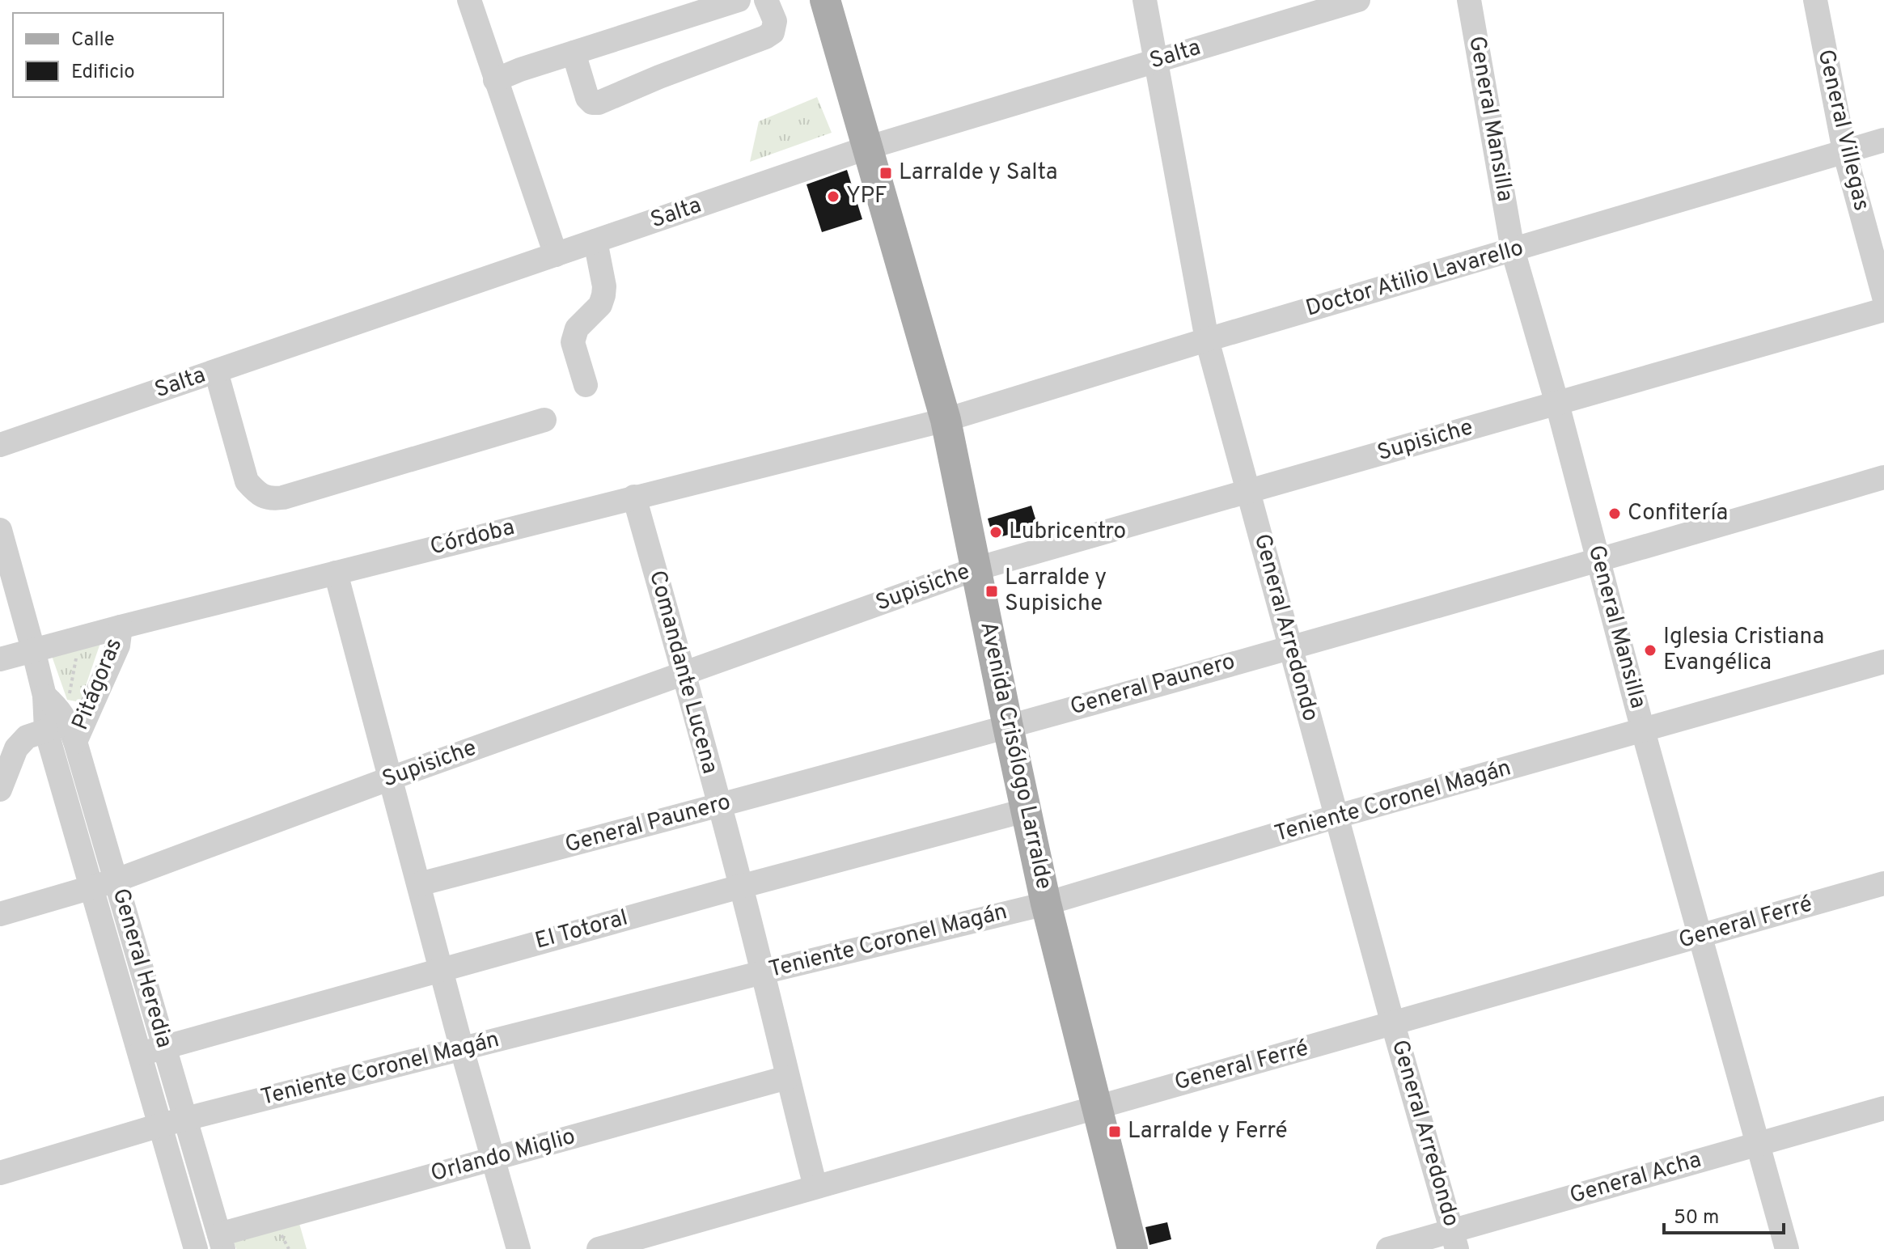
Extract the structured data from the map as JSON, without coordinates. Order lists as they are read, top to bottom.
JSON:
{
  "streets": {
    "main road": ["Avenida Crisólogo Larralde"],
    "street": [
      "Salta",
      "General Mansilla",
      "General Villegas",
      "Doctor Atilio Lavarello",
      "Supisiche",
      "Córdoba",
      "General Arredondo",
      "Comandante Lucena",
      "Pitágoras",
      "General Paunero",
      "Teniente Coronel Magán",
      "General Ferré",
      "El Totoral",
      "General Heredia",
      "Orlando Miglio",
      "General Acha"
    ]
  },
  "crossings": [
    ["Salta", "General Arredondo"],
    ["Salta", "Avenida Crisólogo Larralde"],
    ["General Mansilla", "Doctor Atilio Lavarello"],
    ["General Mansilla", "Supisiche"],
    ["General Mansilla", "General Paunero"],
    ["General Mansilla", "Teniente Coronel Magán"],
    ["General Mansilla", "General Ferré"],
    ["General Mansilla", "General Acha"],
    ["General Villegas", "Doctor Atilio Lavarello"],
    ["Doctor Atilio Lavarello", "Córdoba"],
    ["Doctor Atilio Lavarello", "General Arredondo"],
    ["Doctor Atilio Lavarello", "Avenida Crisólogo Larralde"],
    ["Supisiche", "General Arredondo"],
    ["Supisiche", "Comandante Lucena"],
    ["Supisiche", "Avenida Crisólogo Larralde"],
    ["Supisiche", "General Heredia"],
    ["Córdoba", "Comandante Lucena"],
    ["Córdoba", "Pitágoras"],
    ["Córdoba", "Avenida Crisólogo Larralde"],
    ["Córdoba", "General Heredia"],
    ["General Arredondo", "General Paunero"],
    ["General Arredondo", "Teniente Coronel Magán"],
    ["General Arredondo", "General Ferré"],
    ["General Arredondo", "General Acha"],
    ["Comandante Lucena", "General Paunero"],
    ["Comandante Lucena", "Teniente Coronel Magán"],
    ["Comandante Lucena", "General Ferré"],
    ["Comandante Lucena", "El Totoral"],
    ["Comandante Lucena", "Orlando Miglio"],
    ["Pitágoras", "General Heredia"],
    ["General Paunero", "Avenida Crisólogo Larralde"],
    ["Avenida Crisólogo Larralde", "Teniente Coronel Magán"],
    ["Avenida Crisólogo Larralde", "General Ferré"],
    ["Avenida Crisólogo Larralde", "El Totoral"],
    ["Teniente Coronel Magán", "General Heredia"],
    ["El Totoral", "General Heredia"],
    ["General Heredia", "Orlando Miglio"]
  ],
  "places": {
    "transit": ["Larralde y Salta", "Larralde y Supisiche", "Larralde y Ferré"],
    "other": [
      "YPF",
      "Confitería",
      "Lubricentro",
      "Iglesia Cristiana Evangélica"
    ]
  },
  "legend": ["Calle", "Edificio"],
  "scale_bar": "50 m"
}
